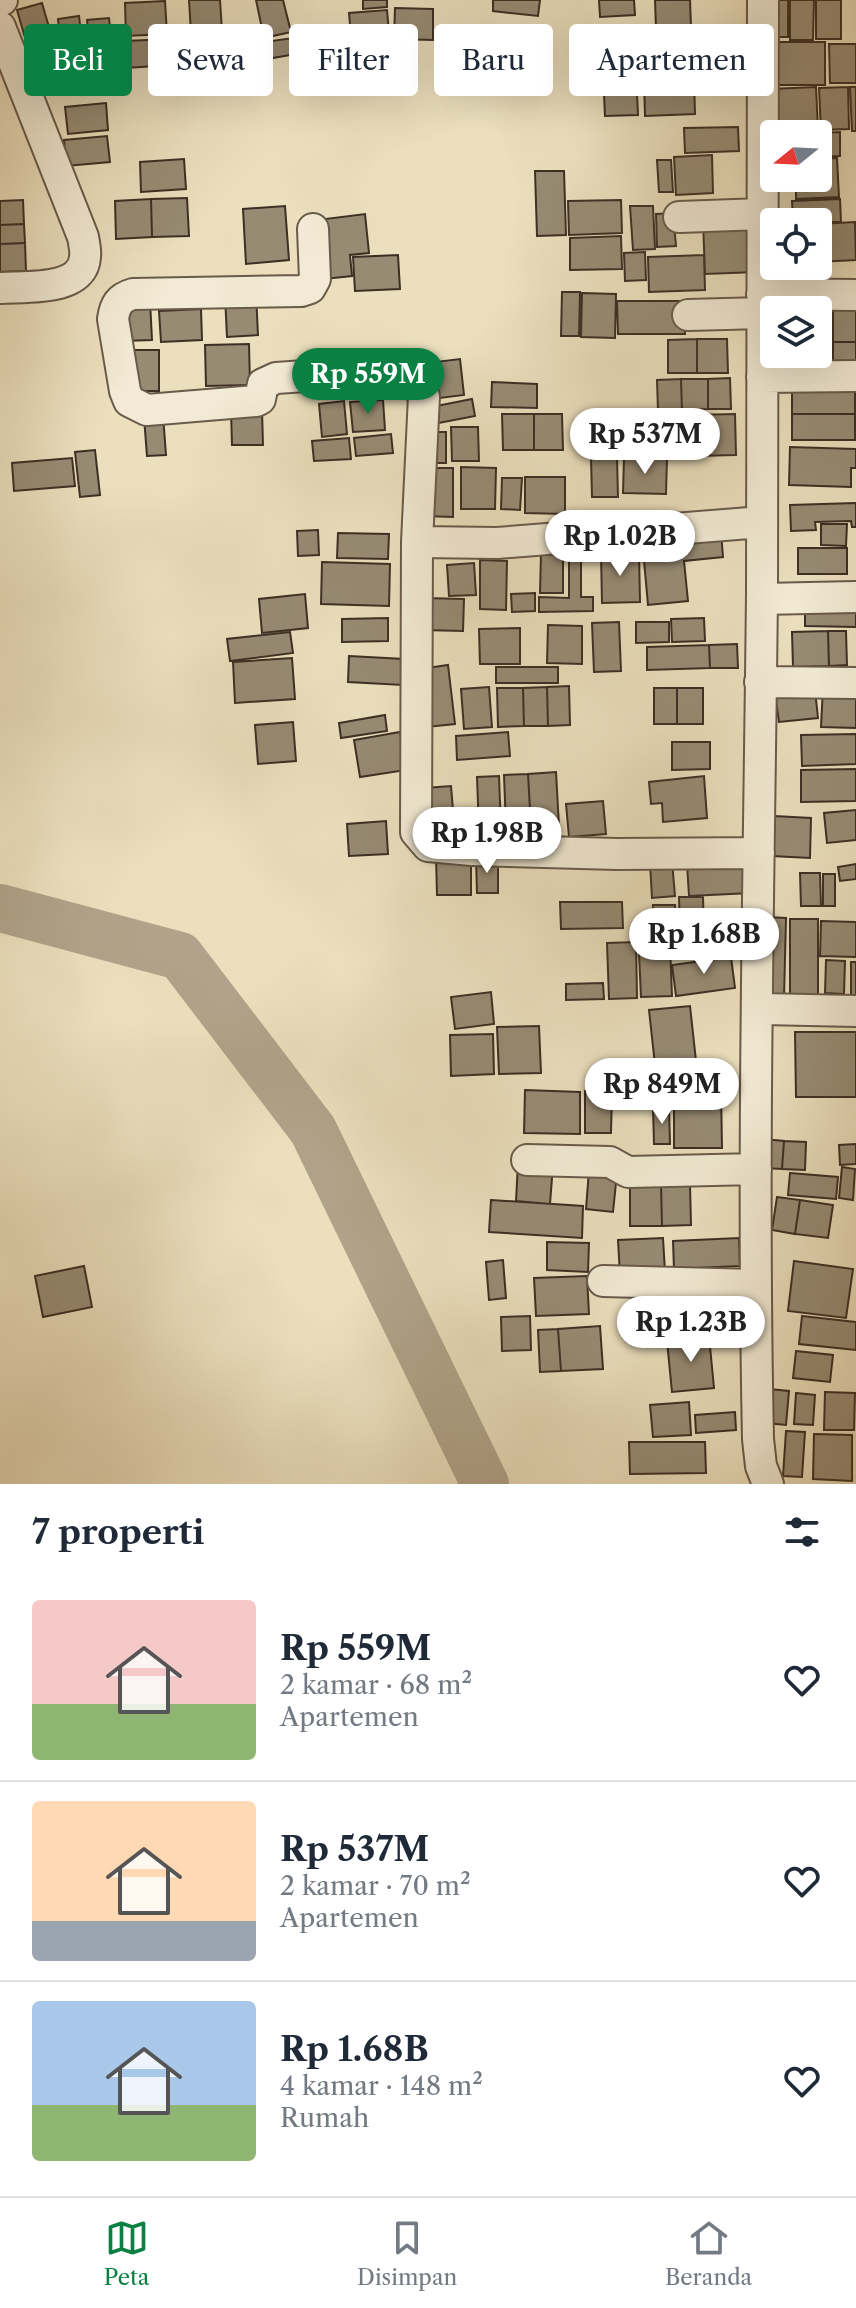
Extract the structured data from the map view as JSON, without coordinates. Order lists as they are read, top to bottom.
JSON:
{
  "north": "left",
  "page": {
    "chip": [
      "Beli",
      "Sewa",
      "Filter",
      "Baru",
      "Apartemen"
    ],
    "price": [
      "Rp 559M",
      "Rp 537M",
      "Rp 1.02B",
      "Rp 1.98B",
      "Rp 1.68B",
      "Rp 849M",
      "Rp 1.23B"
    ],
    "heading": "7 properti",
    "list": [
      {
        "name": "Rp 559M",
        "note": "2 kamar · 68 m² · Apartemen"
      },
      {
        "name": "Rp 537M",
        "note": "2 kamar · 70 m² · Apartemen"
      },
      {
        "name": "Rp 1.68B",
        "note": "4 kamar · 148 m² · Rumah"
      }
    ],
    "tabs": ["Peta", "Disimpan", "Beranda"]
  }
}
